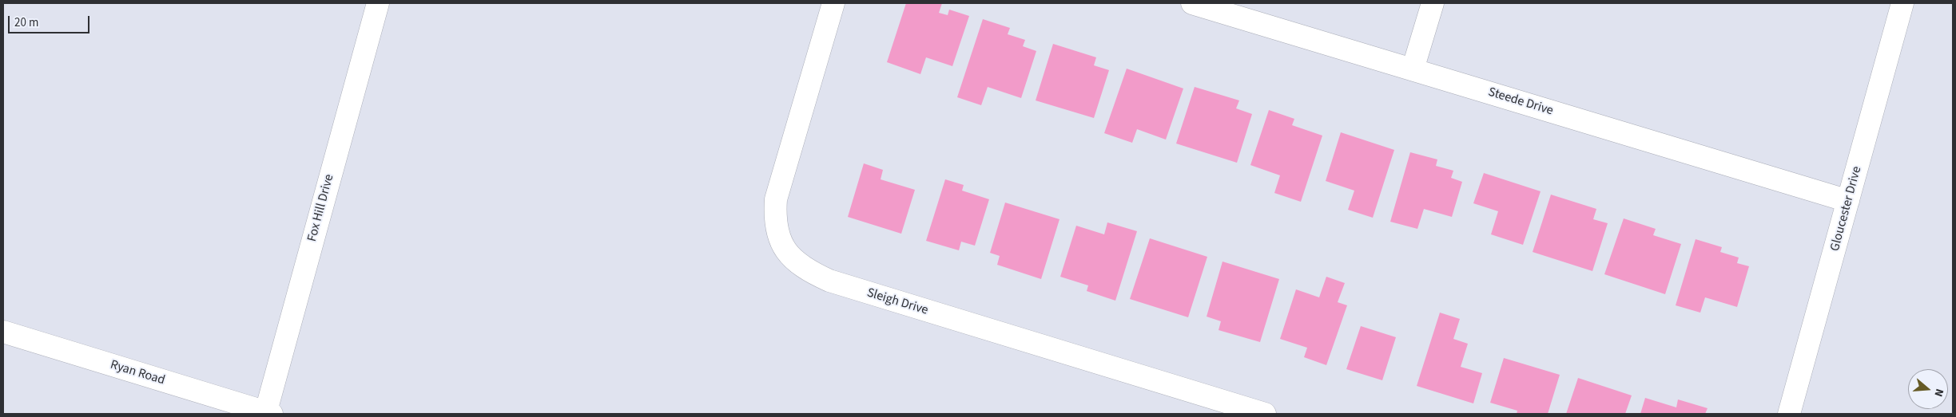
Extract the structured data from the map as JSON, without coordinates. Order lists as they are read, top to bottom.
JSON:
{
  "streets": {
    "street": [
      "Steede Drive",
      "Fox Hill Drive",
      "Gloucester Drive",
      "Sleigh Drive",
      "Ryan Road"
    ]
  },
  "crossings": [
    ["Steede Drive", "Gloucester Drive"],
    ["Fox Hill Drive", "Ryan Road"]
  ],
  "scale_bar": "20 m",
  "north": "right"
}
